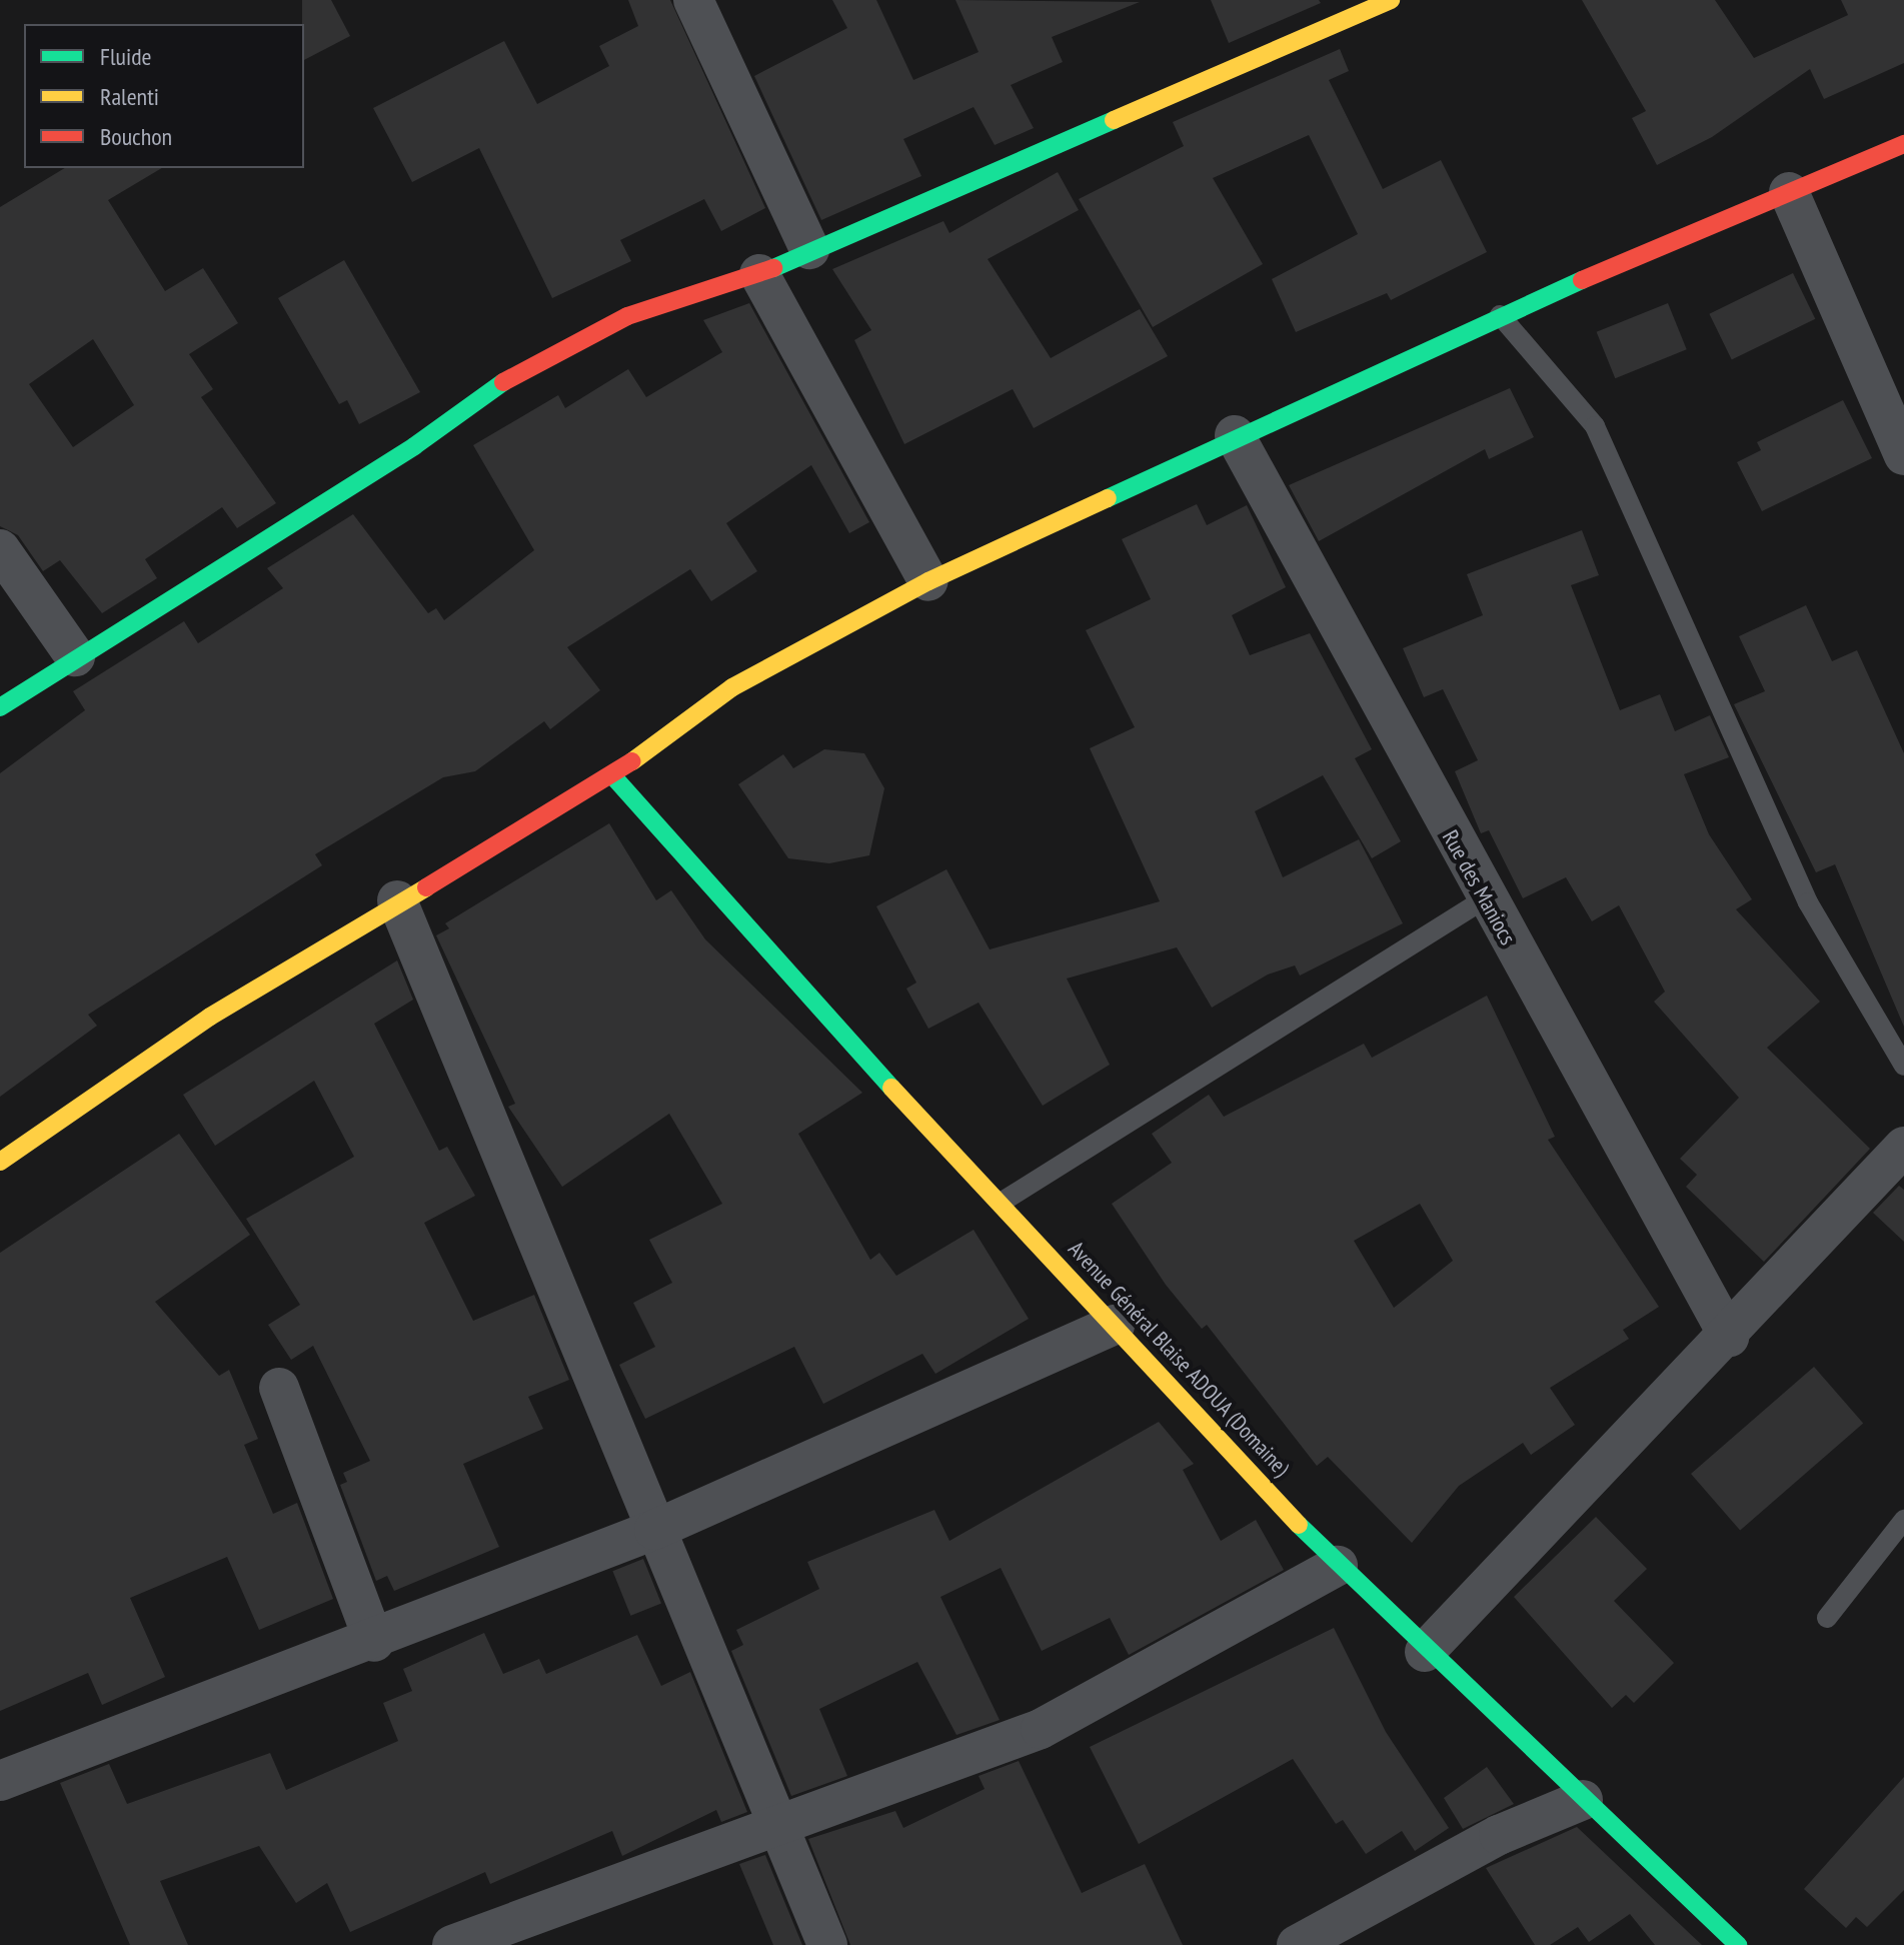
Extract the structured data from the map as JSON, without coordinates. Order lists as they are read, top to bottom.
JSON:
{
  "streets": {
    "main road": ["Avenue Général Blaise ADOUA (Domaine)"],
    "street": ["Rue des Maniocs"]
  },
  "legend": ["Fluide", "Ralenti", "Bouchon"]
}
